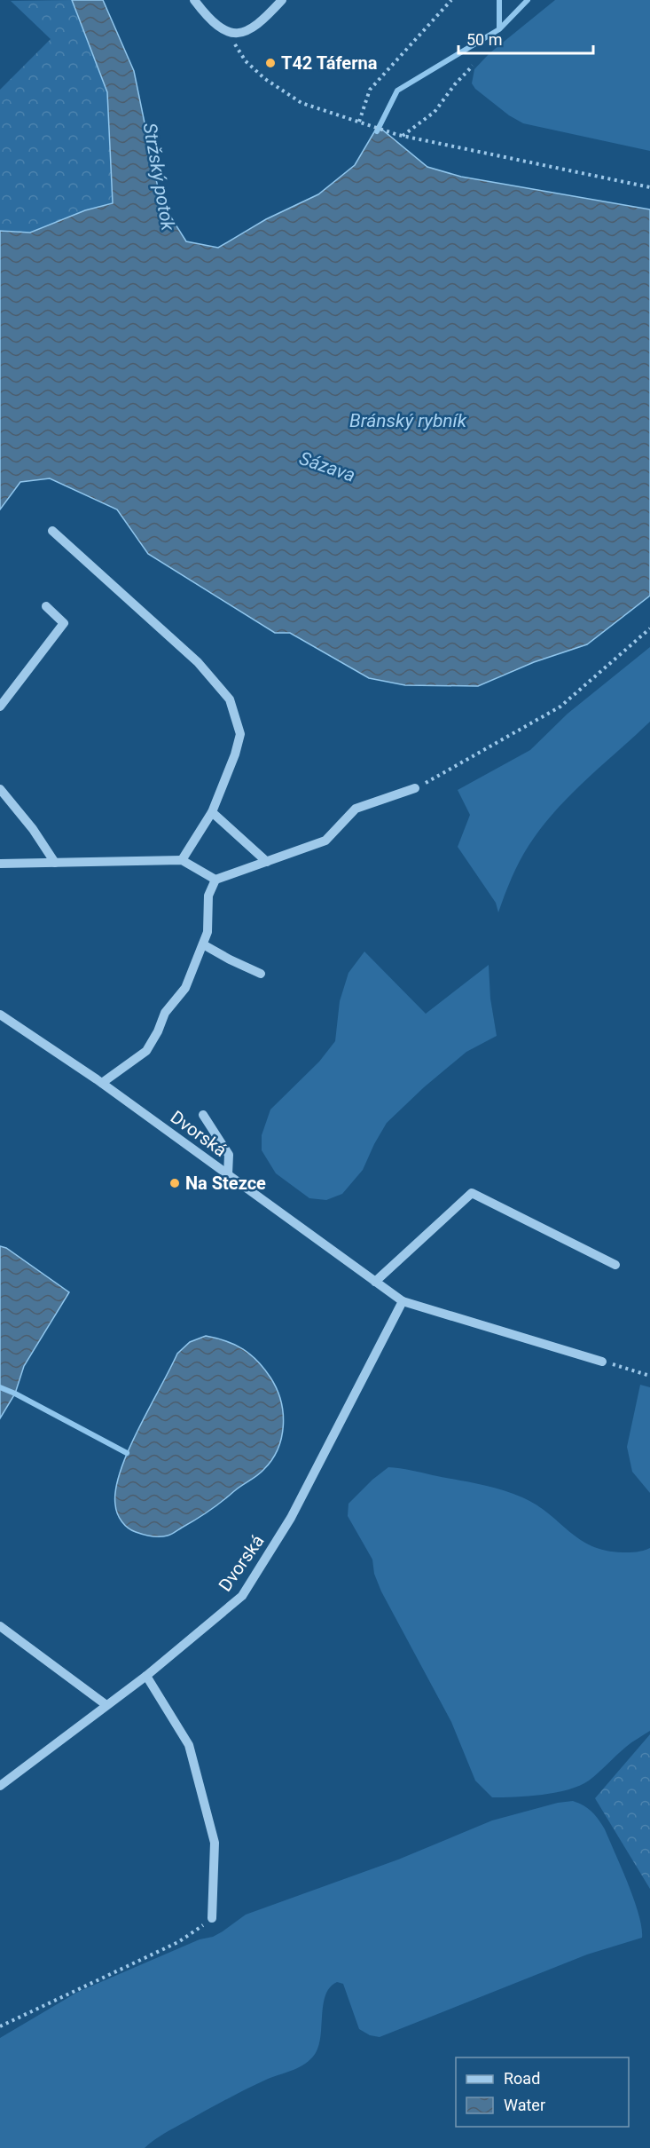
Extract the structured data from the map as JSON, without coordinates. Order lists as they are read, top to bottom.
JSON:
{
  "streets": {
    "street": ["Dvorská"]
  },
  "water": ["Stržský potok", "Bránský rybník", "Sázava"],
  "places": ["T42 Táferna", "Na Stezce"],
  "legend": ["Road", "Water"],
  "scale_bar": "50 m"
}
